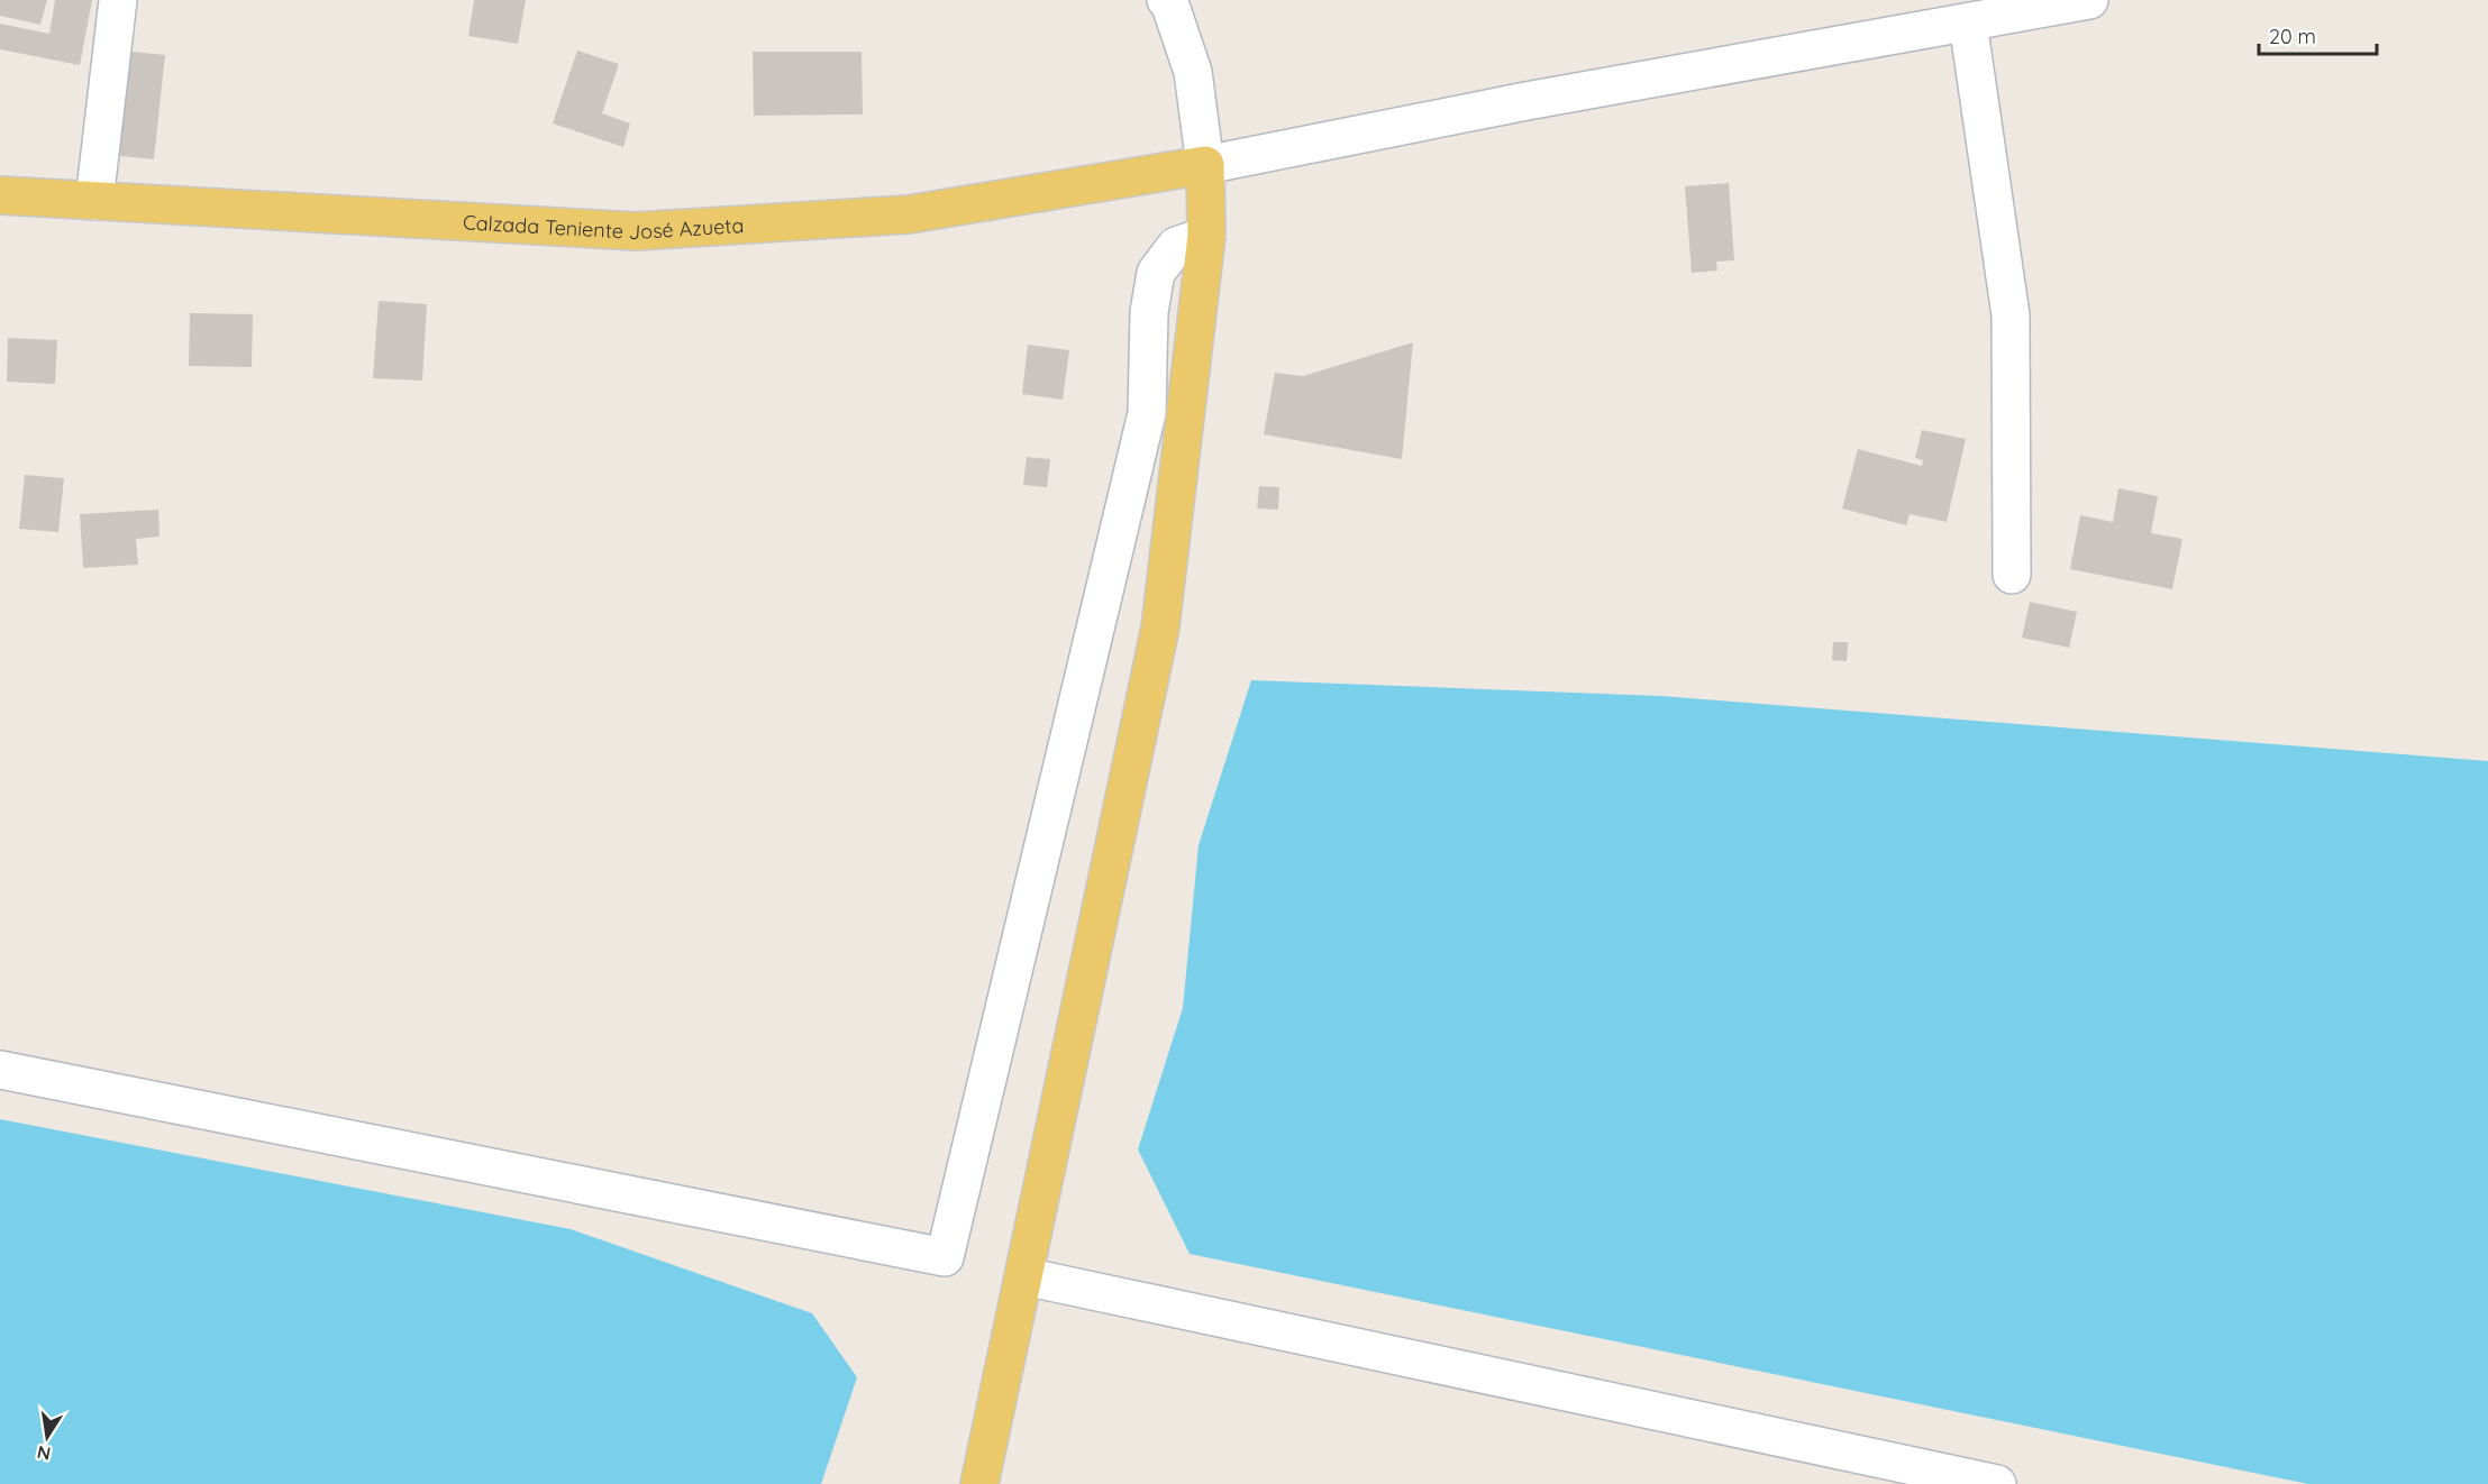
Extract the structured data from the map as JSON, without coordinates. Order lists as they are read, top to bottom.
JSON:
{
  "streets": {
    "main road": ["Calzada Teniente José Azueta"]
  },
  "scale_bar": "20 m",
  "north": "bottom"
}
